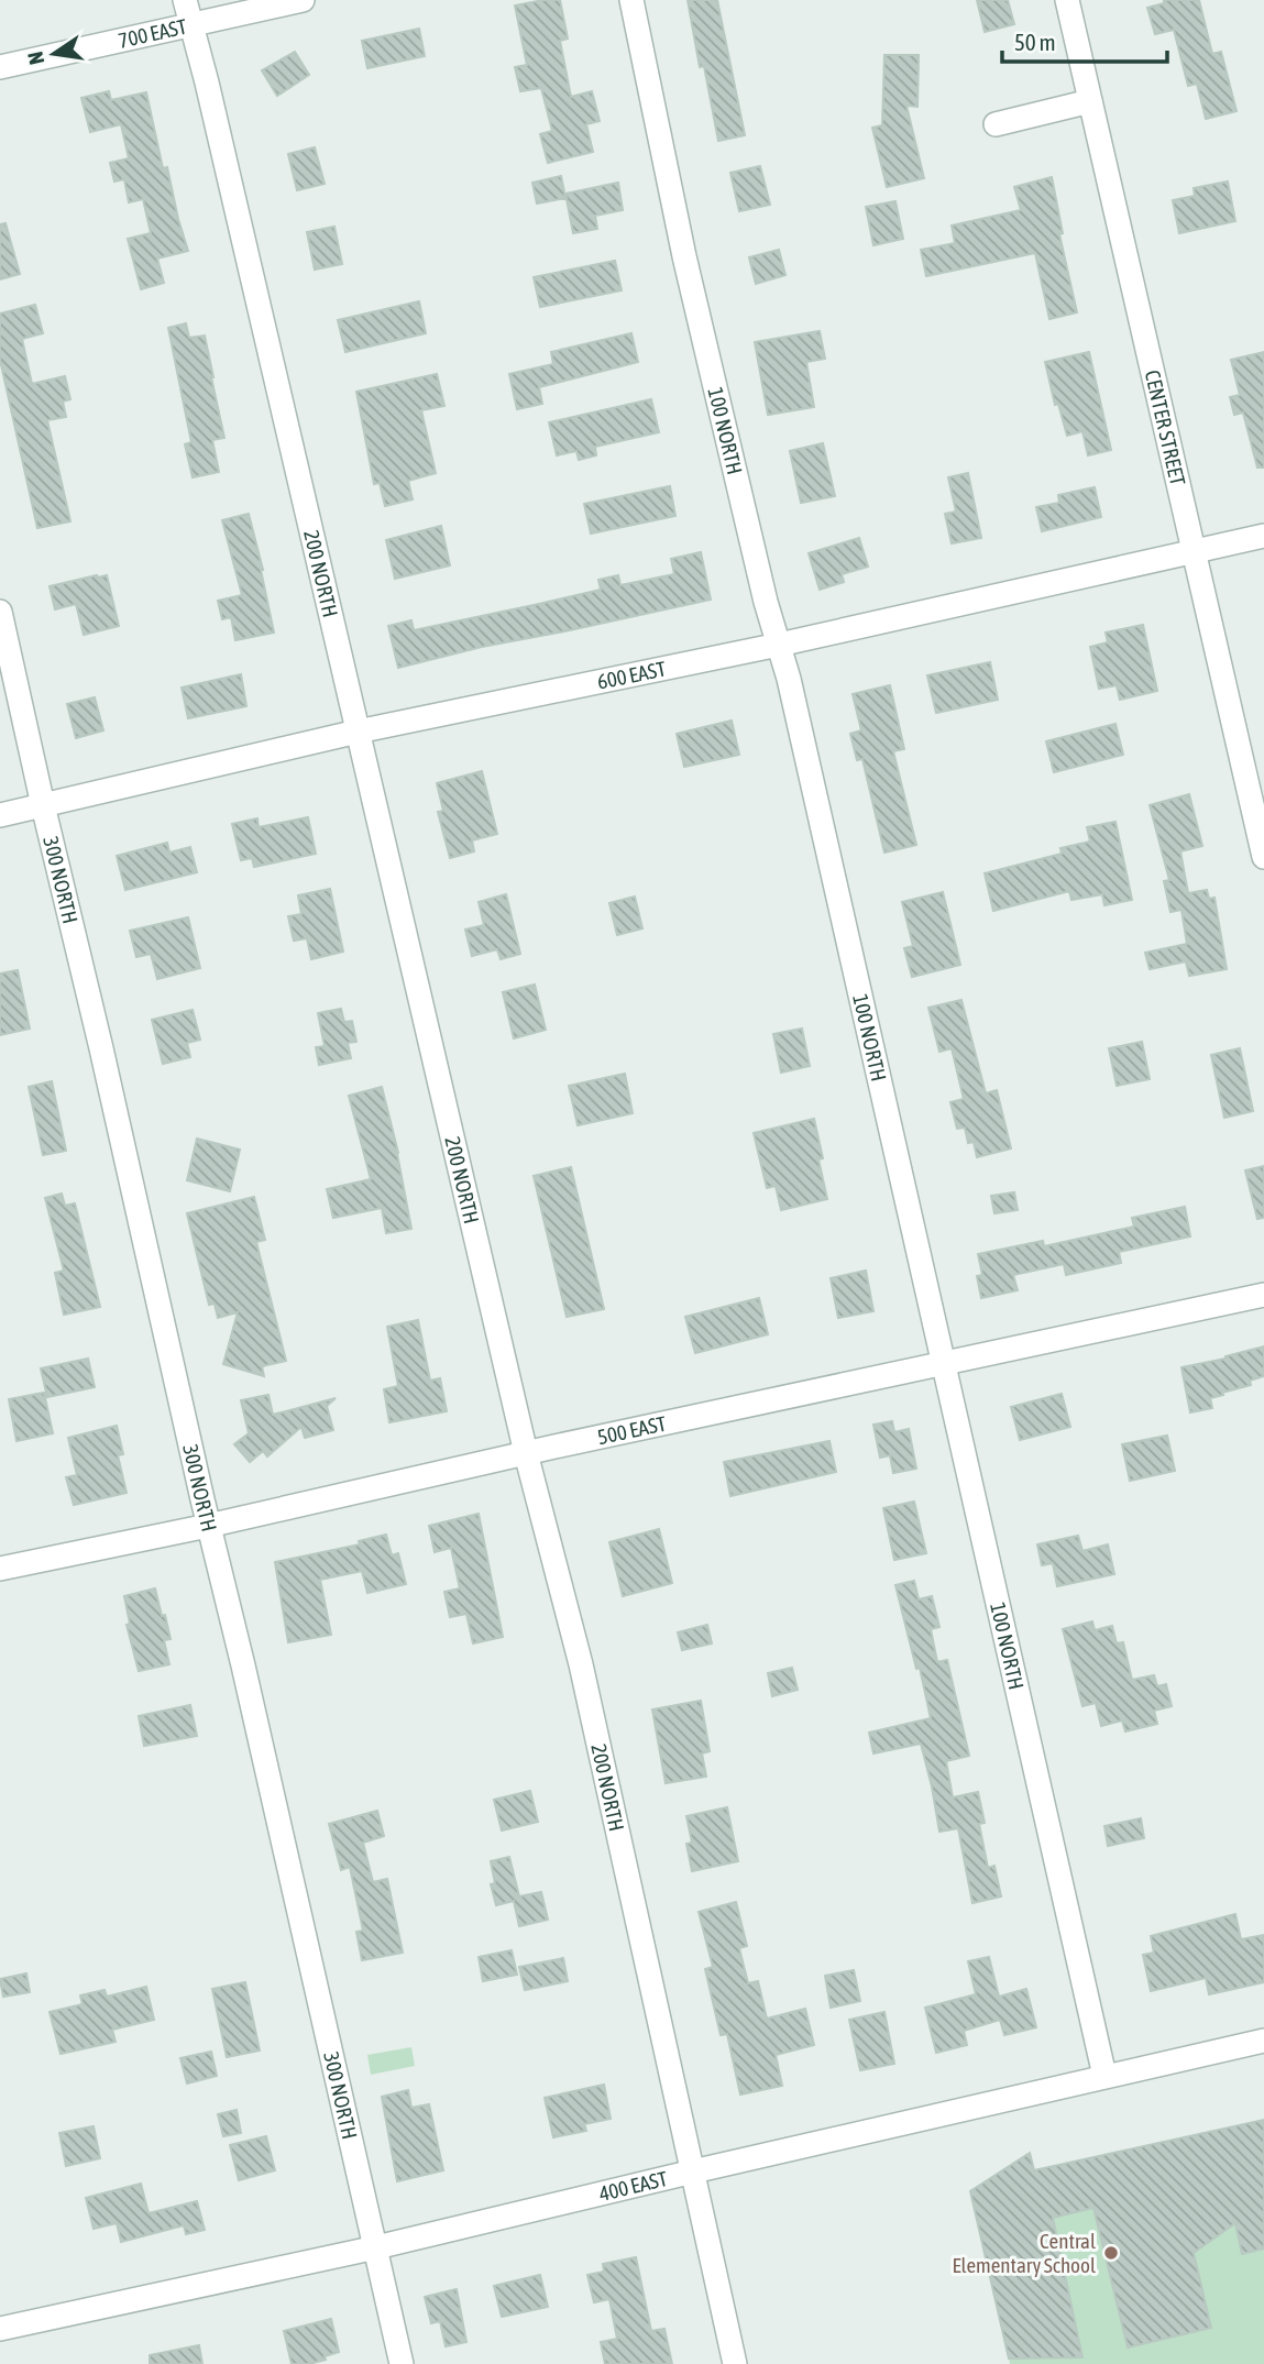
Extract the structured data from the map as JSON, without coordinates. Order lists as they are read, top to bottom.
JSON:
{
  "streets": {
    "street": [
      "700 EAST",
      "CENTER STREET",
      "100 NORTH",
      "200 NORTH",
      "600 EAST",
      "300 NORTH",
      "500 EAST",
      "400 EAST"
    ]
  },
  "crossings": [
    ["700 EAST", "200 NORTH"],
    ["CENTER STREET", "600 EAST"],
    ["100 NORTH", "600 EAST"],
    ["100 NORTH", "500 EAST"],
    ["100 NORTH", "400 EAST"],
    ["200 NORTH", "600 EAST"],
    ["200 NORTH", "500 EAST"],
    ["200 NORTH", "400 EAST"],
    ["600 EAST", "300 NORTH"],
    ["300 NORTH", "500 EAST"],
    ["300 NORTH", "400 EAST"]
  ],
  "places": ["Central Elementary School"],
  "scale_bar": "50 m",
  "north": "left"
}
